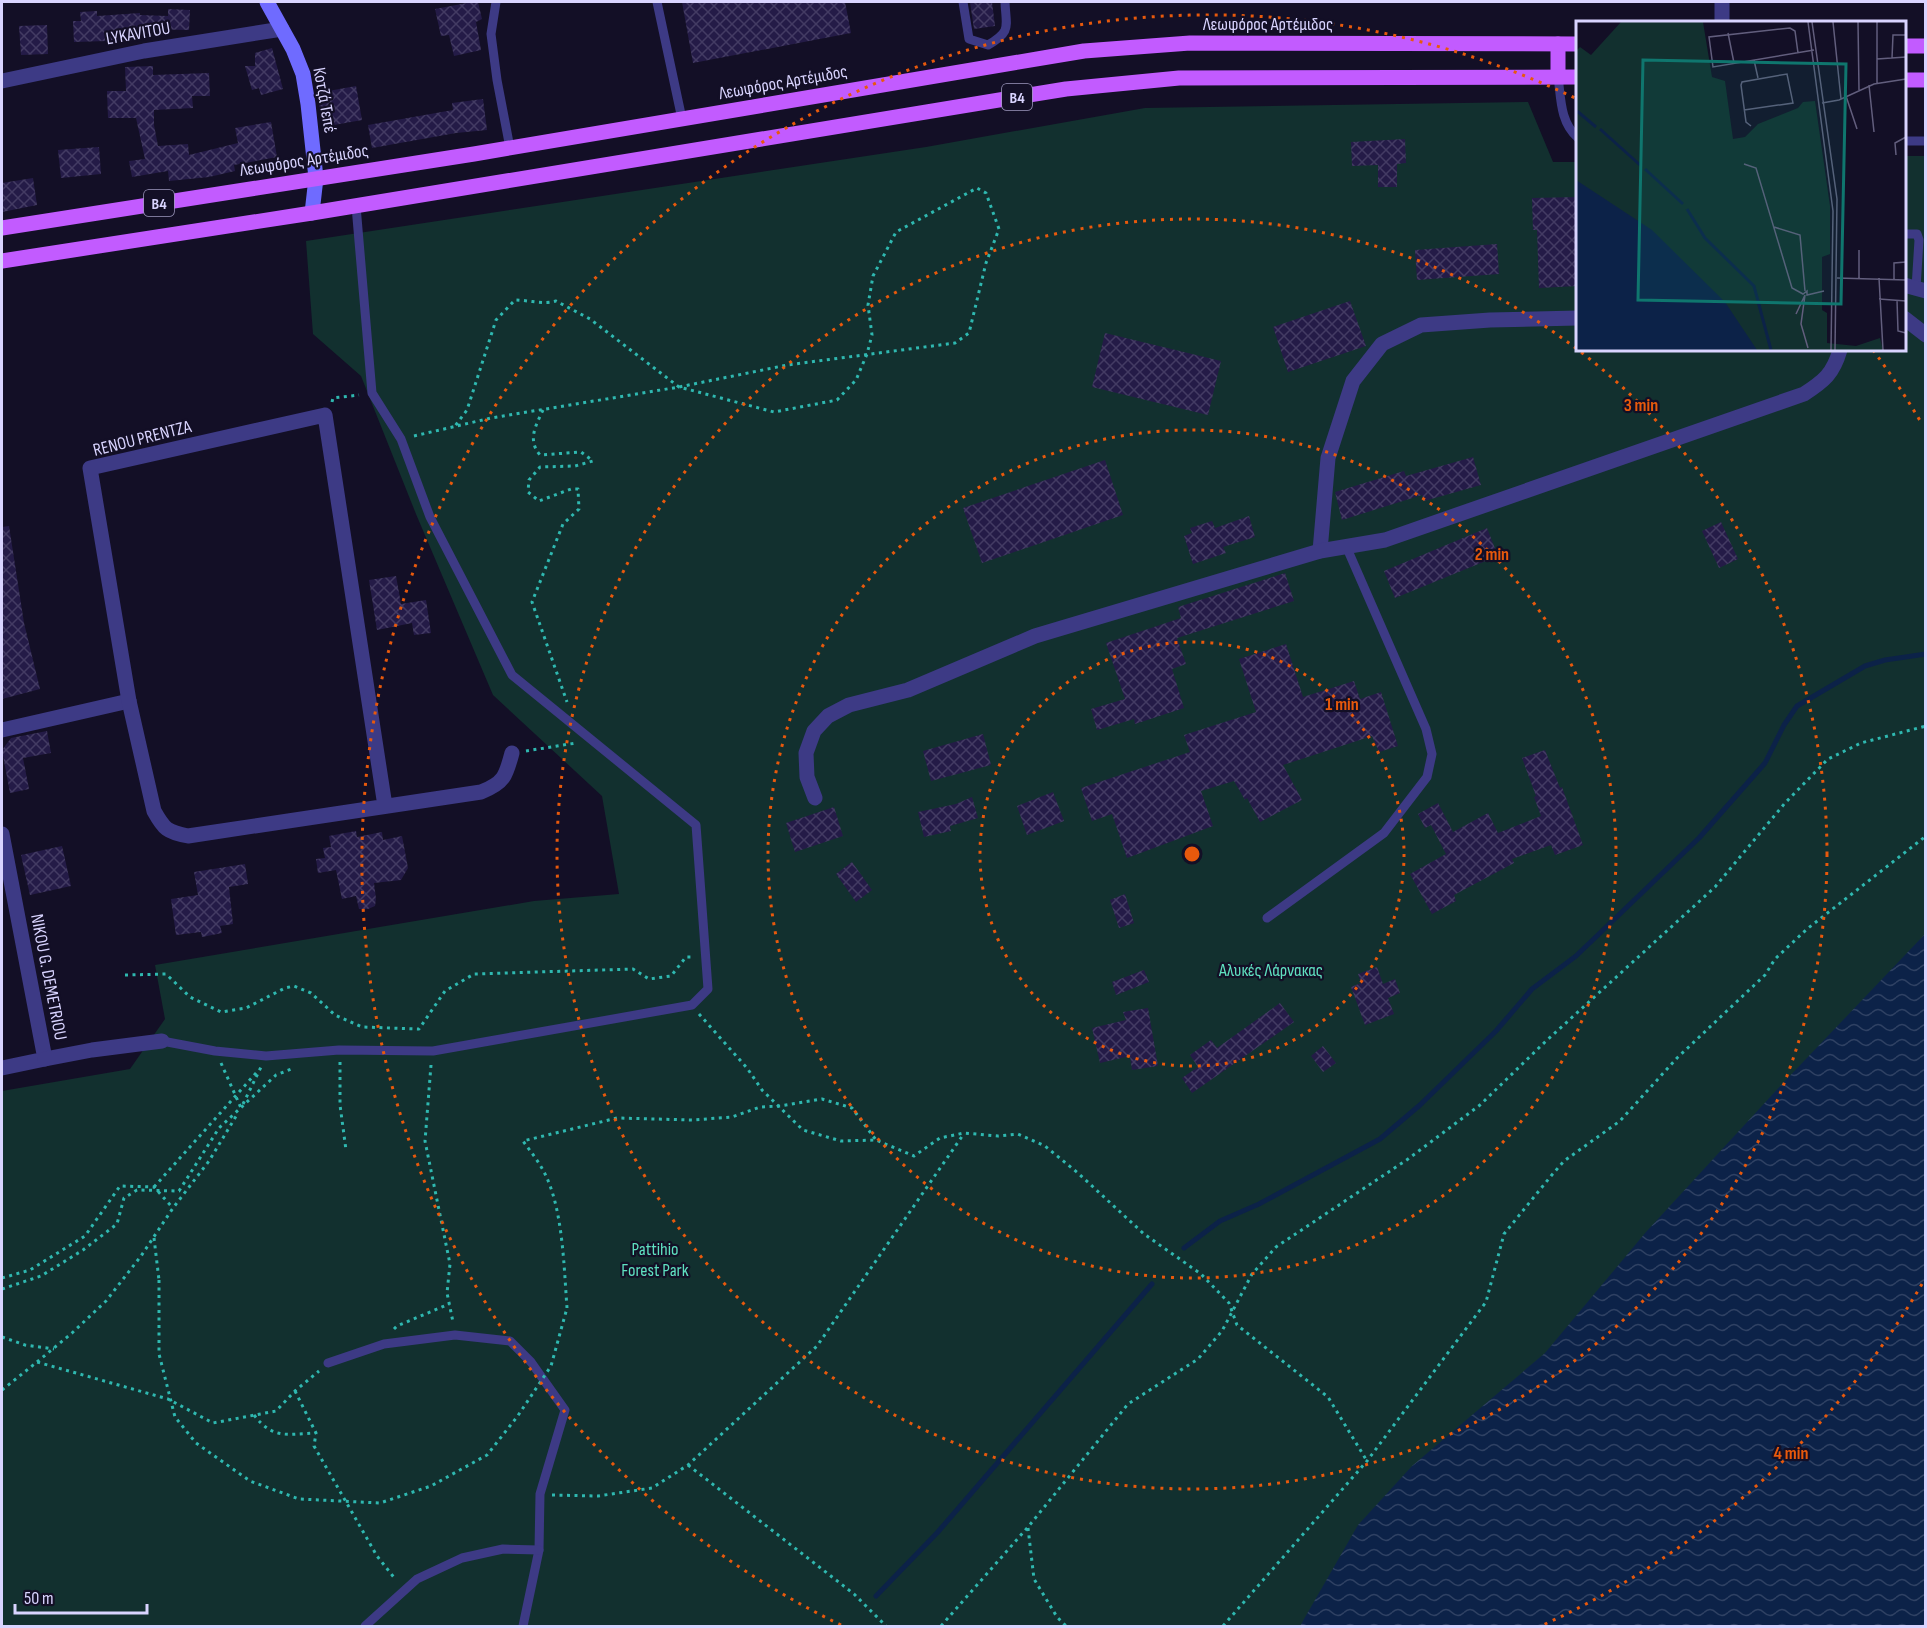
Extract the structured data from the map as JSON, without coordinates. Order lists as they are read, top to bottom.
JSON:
{
  "streets": {
    "main road": ["Λεωφόρος Αρτέμιδος", "B4"],
    "street": [
      "LYKAVITOU",
      "Κοτζά Τεπέ",
      "RENOU PRENTZA",
      "NIKOU G. DEMETRIOU"
    ]
  },
  "crossings": [
    ["Λεωφόρος Αρτέμιδος", "Κοτζά Τεπέ"],
    ["LYKAVITOU", "Κοτζά Τεπέ"],
    ["B4", "Κοτζά Τεπέ"]
  ],
  "parks": ["Αλυκές Λάρνακας", "Pattihio Forest Park"],
  "scale_bar": "50 m",
  "rings": [
    "3 min",
    "2 min",
    "1 min",
    "4 min"
  ]
}
